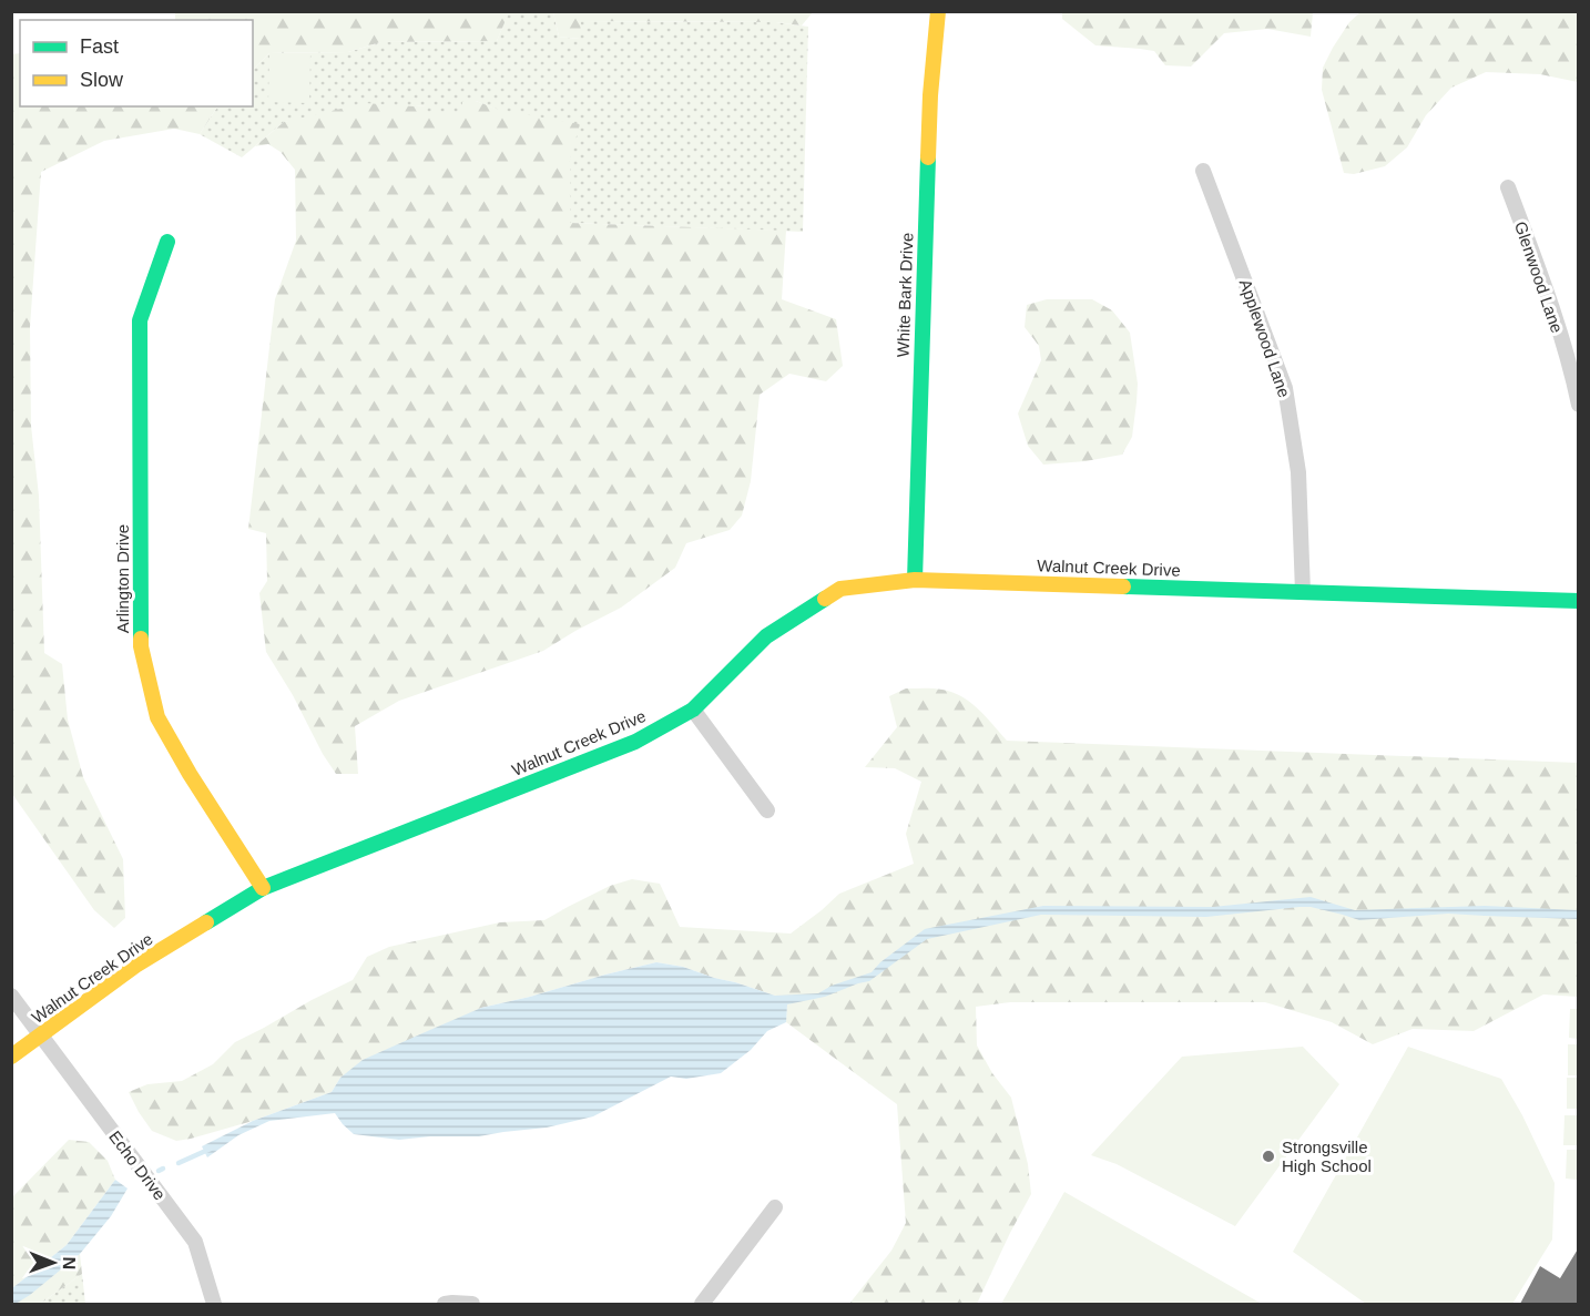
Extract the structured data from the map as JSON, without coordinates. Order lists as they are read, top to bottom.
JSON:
{
  "streets": {
    "street": [
      "Glenwood Lane",
      "White Bark Drive",
      "Applewood Lane",
      "Walnut Creek Drive",
      "Arlington Drive",
      "Echo Drive"
    ]
  },
  "crossings": [
    ["White Bark Drive", "Walnut Creek Drive"],
    ["Applewood Lane", "Walnut Creek Drive"],
    ["Walnut Creek Drive", "Arlington Drive"],
    ["Walnut Creek Drive", "Echo Drive"]
  ],
  "places": ["Strongsville High School"],
  "legend": ["Fast", "Slow"],
  "north": "right"
}
